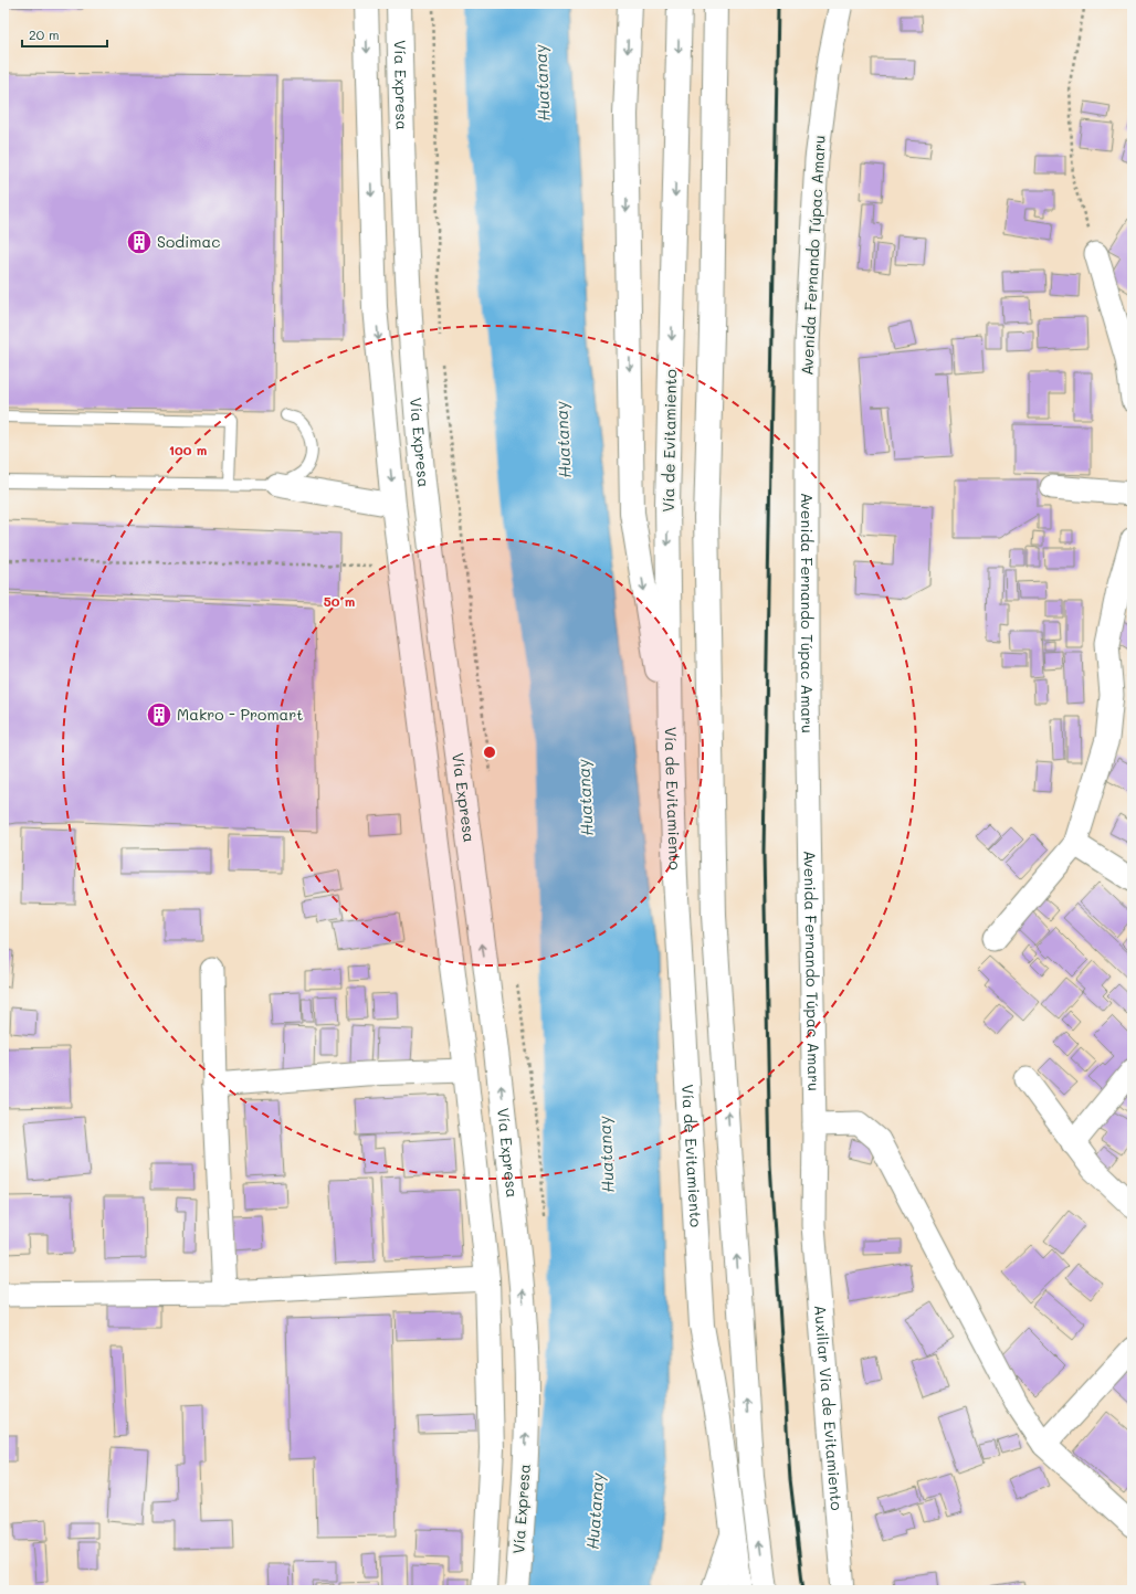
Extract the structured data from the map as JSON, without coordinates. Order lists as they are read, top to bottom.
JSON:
{
  "streets": {
    "main road": ["Vía Expresa", "Vía de Evitamiento"],
    "street": ["Avenida Fernando Túpac Amaru", "Auxiliar Via de Evitamiento"]
  },
  "crossings": [
    ["Avenida Fernando Túpac Amaru", "Auxiliar Via de Evitamiento"]
  ],
  "water": ["Huatanay"],
  "places": {
    "building": ["Sodimac", "Makro - Promart"]
  },
  "scale_bar": "20 m",
  "rings": ["100 m", "50 m"]
}
